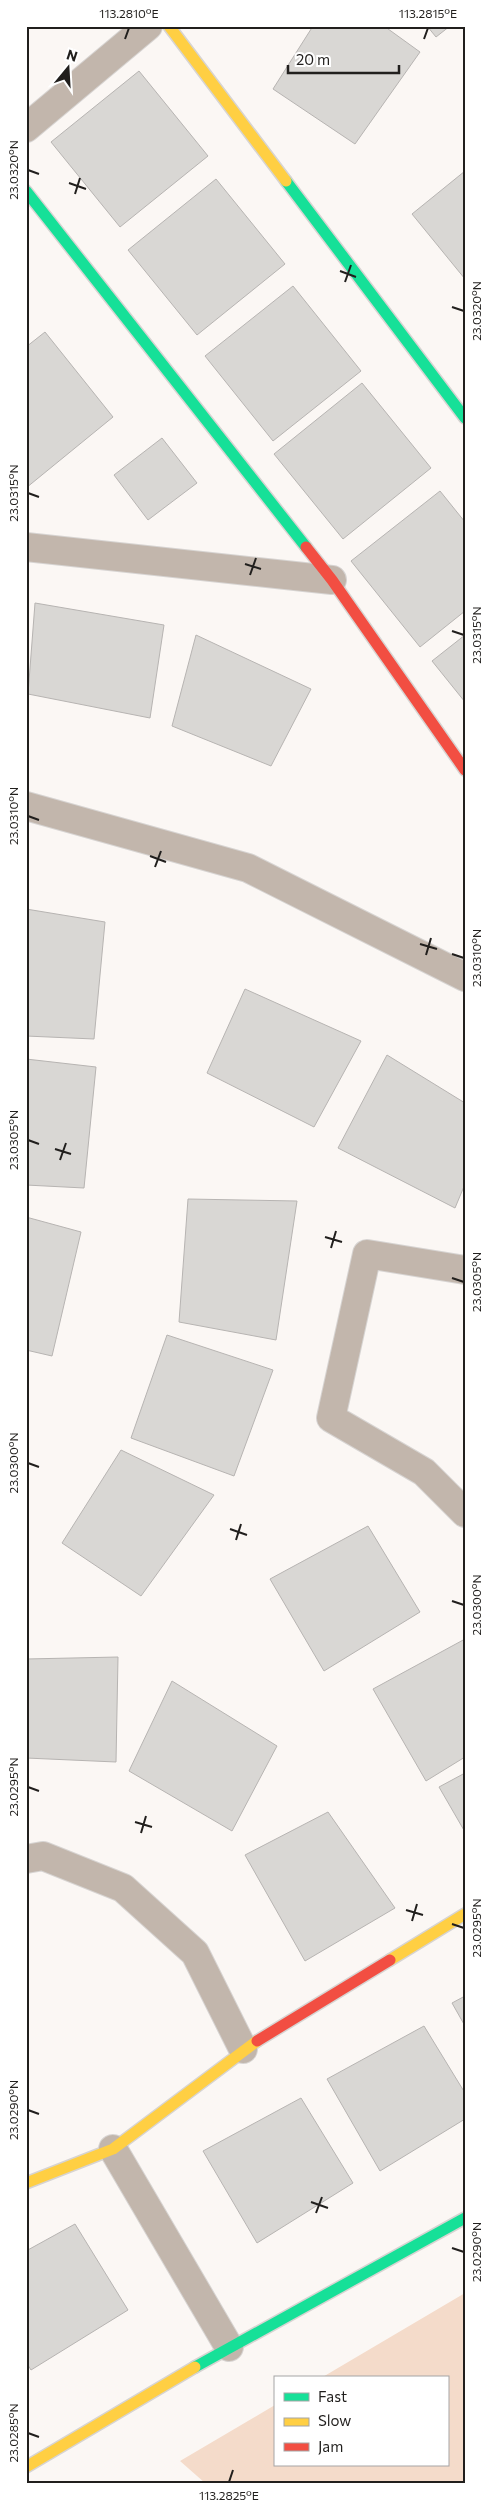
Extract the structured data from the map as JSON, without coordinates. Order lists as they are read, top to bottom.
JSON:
{
  "legend": ["Fast", "Slow", "Jam"],
  "scale_bar": "20 m",
  "north": "top",
  "coordinates": [
    "113.2810°E",
    "113.2815°E",
    "23.0320°N",
    "23.0315°N",
    "23.0310°N",
    "23.0305°N",
    "23.0300°N",
    "23.0295°N",
    "23.0290°N",
    "23.0285°N",
    "113.2825°E"
  ]
}
